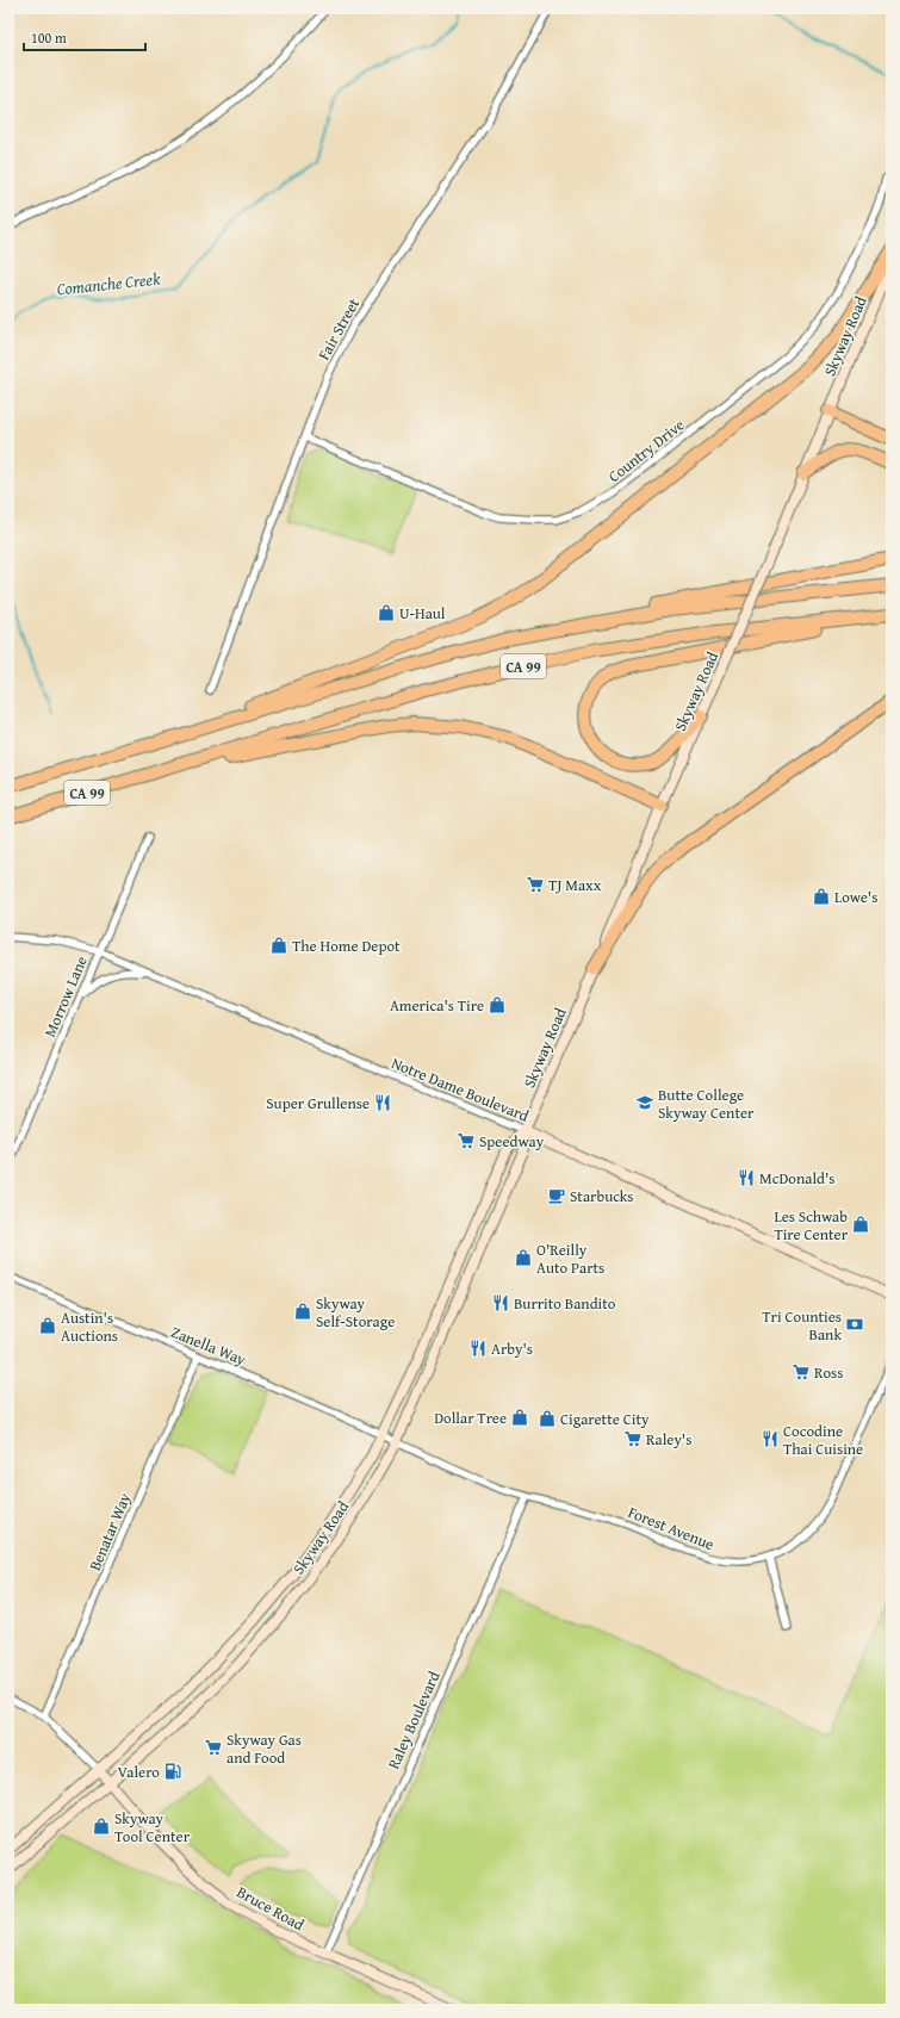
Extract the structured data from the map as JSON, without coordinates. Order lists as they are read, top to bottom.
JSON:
{
  "streets": {
    "highway": ["CA 99"],
    "main road": ["Skyway Road", "Notre Dame Boulevard", "Bruce Road"],
    "street": [
      "Fair Street",
      "Country Drive",
      "Morrow Lane",
      "Zanella Way",
      "Forest Avenue",
      "Benatar Way",
      "Raley Boulevard"
    ]
  },
  "crossings": [
    ["Fair Street", "Country Drive"],
    ["Skyway Road", "Notre Dame Boulevard"],
    ["Skyway Road", "Zanella Way"],
    ["Skyway Road", "Forest Avenue"],
    ["Skyway Road", "Bruce Road"],
    ["Morrow Lane", "Notre Dame Boulevard"],
    ["Zanella Way", "Forest Avenue"],
    ["Zanella Way", "Benatar Way"],
    ["Forest Avenue", "Raley Boulevard"],
    ["Raley Boulevard", "Bruce Road"]
  ],
  "water": ["Comanche Creek"],
  "places": {
    "shop": [
      "U-Haul",
      "Lowe's",
      "The Home Depot",
      "America's Tire",
      "Les Schwab Tire Center",
      "O'Reilly Auto Parts",
      "Skyway Self-Storage",
      "Austin's Auctions",
      "Dollar Tree",
      "Cigarette City",
      "Skyway Tool Center"
    ],
    "supermarket": [
      "TJ Maxx",
      "Speedway",
      "Ross",
      "Raley's",
      "Skyway Gas and Food"
    ],
    "restaurant": [
      "Super Grullense",
      "McDonald's",
      "Burrito Bandito",
      "Arby's",
      "Cocodine Thai Cuisine"
    ],
    "school or university": ["Butte College Skyway Center"],
    "cafe": ["Starbucks"],
    "bank": ["Tri Counties Bank"],
    "fuel station": ["Valero"]
  },
  "scale_bar": "100 m"
}
